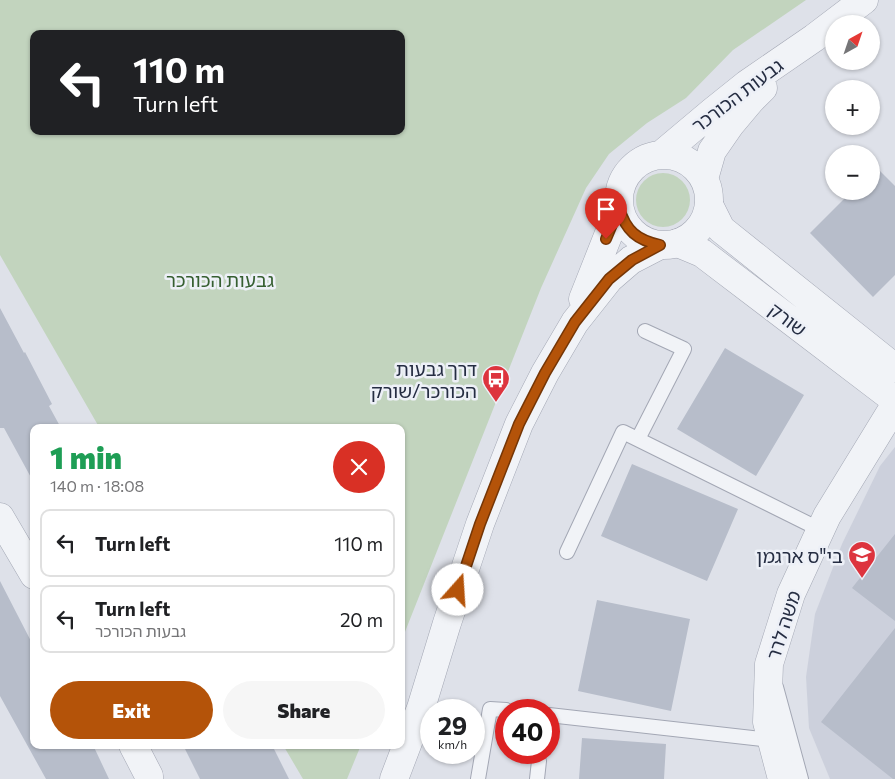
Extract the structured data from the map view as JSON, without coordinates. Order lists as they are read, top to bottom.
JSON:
{
  "streets": {
    "street": ["גבעות הכורכר", "שורק", "משה לרר"]
  },
  "crossings": [
    ["גבעות הכורכר", "שורק"]
  ],
  "parks": ["גבעות הכורכר"],
  "places": {
    "bus stop": ["דרך גבעות הכורכר/שורק"],
    "school or university": ["בי\"ס ארגמן"]
  },
  "north": "top right",
  "page": {
    "map_buttons": ["+", "−"],
    "turn": ["110 m", "Turn left"],
    "heading": ["1 min", "140 m · 18:08"],
    "list": [
      {
        "name": "Turn left",
        "value": "110 m"
      },
      {
        "name": "Turn left",
        "note": "גבעות הכורכר",
        "value": "20 m"
      }
    ],
    "buttons": ["Exit", "Share"],
    "speed": "29 km/h",
    "limit": "40"
  }
}
